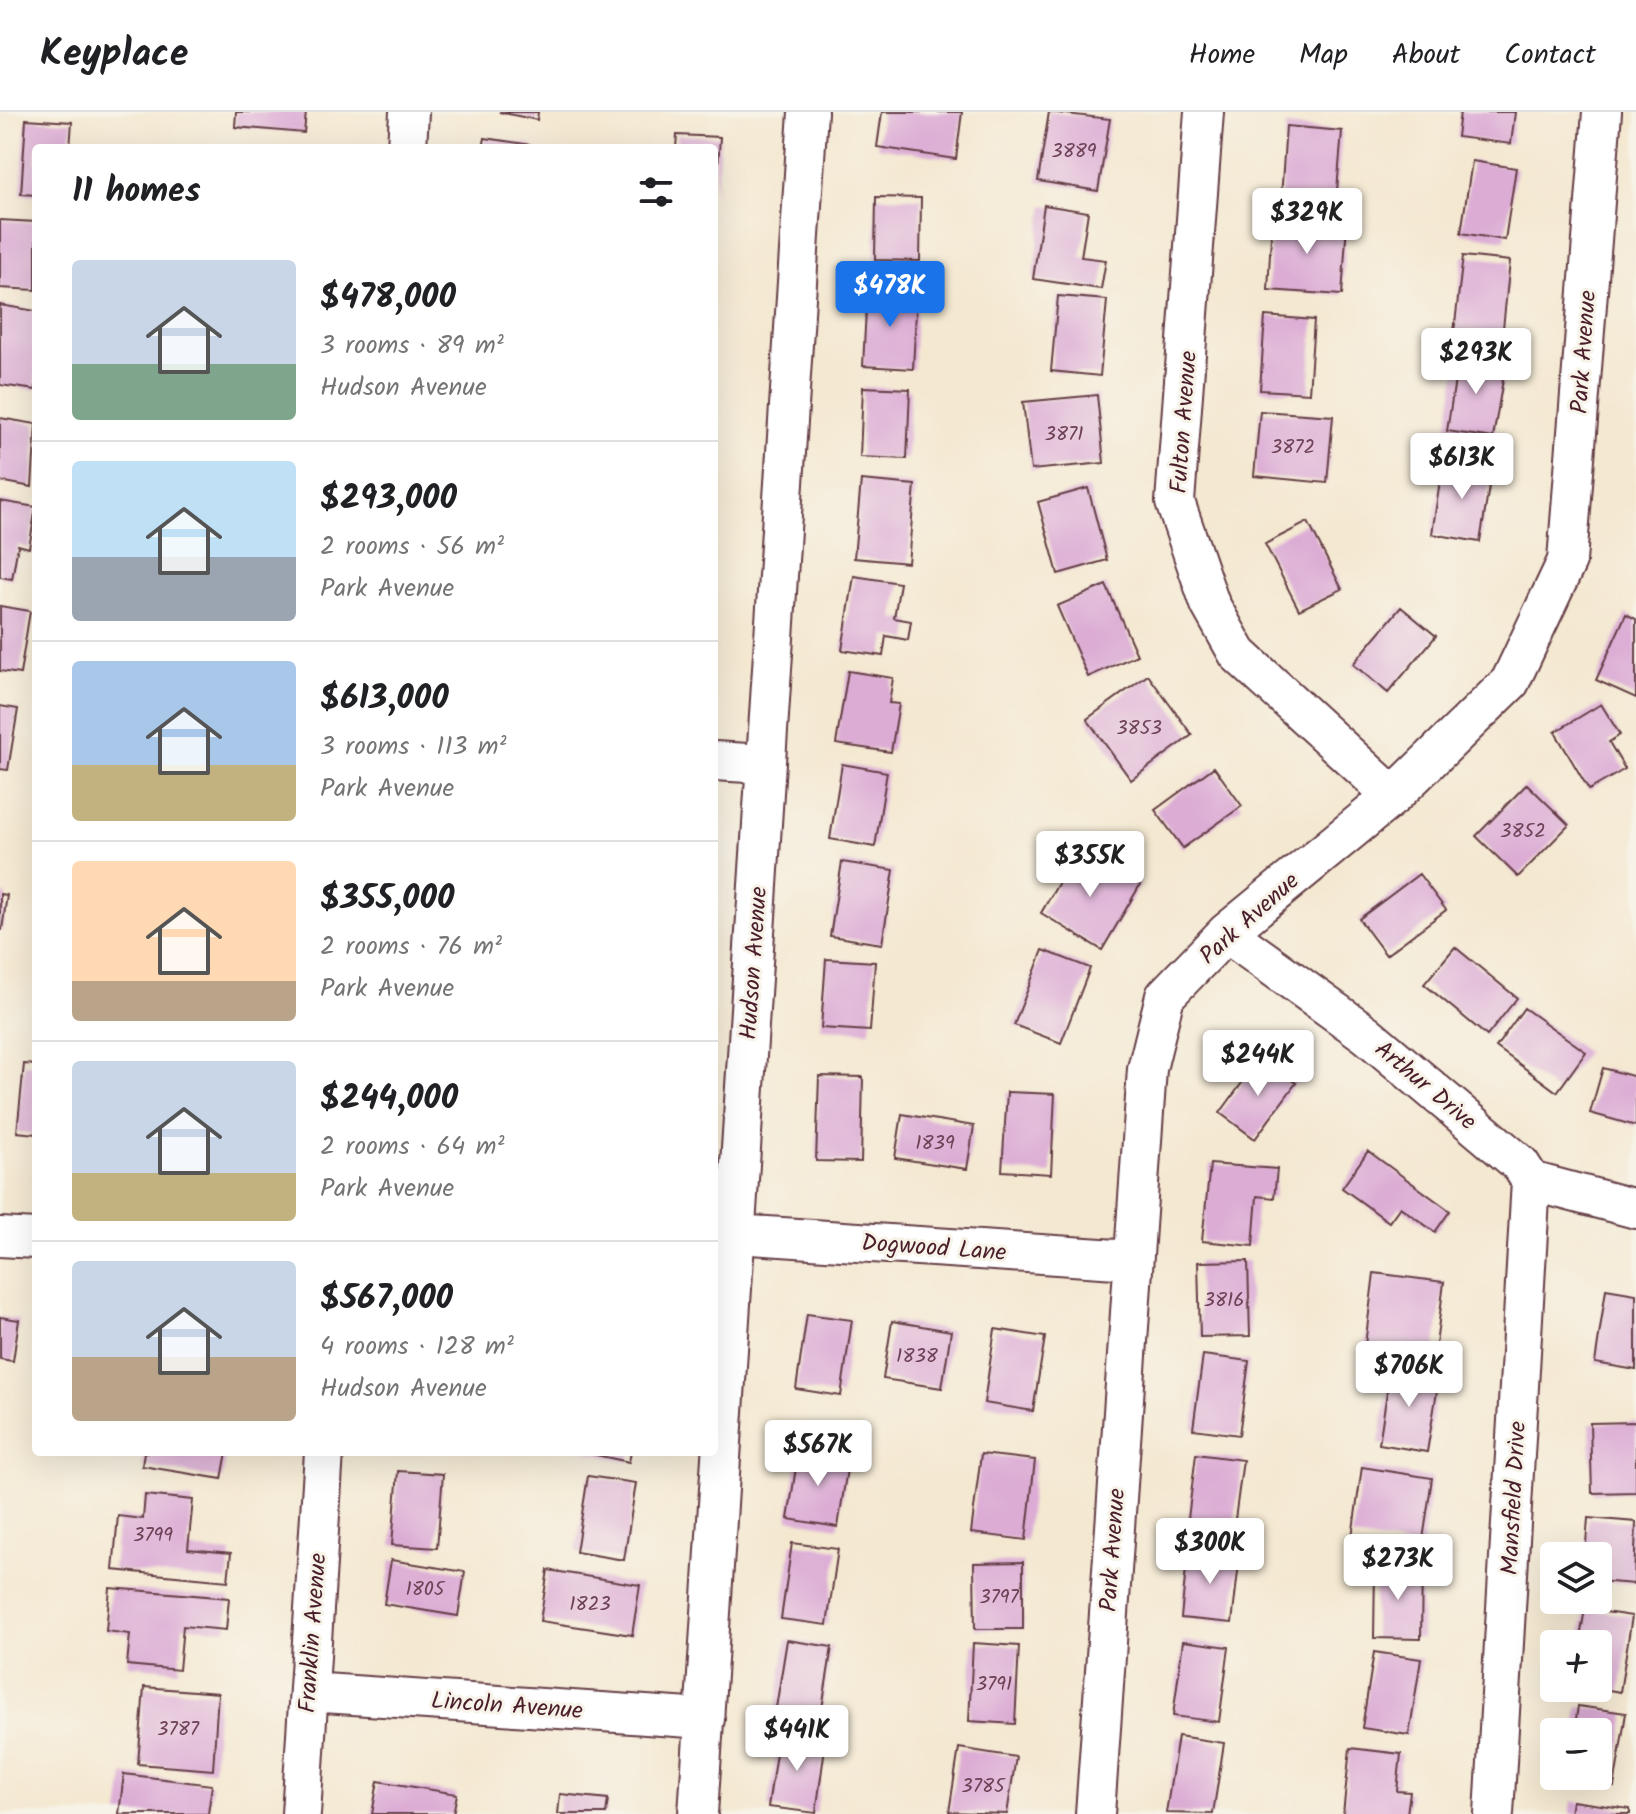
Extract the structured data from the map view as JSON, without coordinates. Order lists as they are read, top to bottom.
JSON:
{
  "streets": {
    "street": [
      "Park Avenue",
      "Fulton Avenue",
      "Hudson Avenue",
      "Arthur Drive",
      "Dogwood Lane",
      "Mansfield Drive",
      "Franklin Avenue",
      "Lincoln Avenue"
    ]
  },
  "crossings": [
    ["Park Avenue", "Fulton Avenue"],
    ["Park Avenue", "Arthur Drive"],
    ["Park Avenue", "Dogwood Lane"],
    ["Hudson Avenue", "Dogwood Lane"],
    ["Hudson Avenue", "Lincoln Avenue"],
    ["Arthur Drive", "Mansfield Drive"],
    ["Franklin Avenue", "Lincoln Avenue"]
  ],
  "house_numbers": [
    "3889",
    "3871",
    "3872",
    "3853",
    "3852",
    "1839",
    "3816",
    "1838",
    "3799",
    "1805",
    "3797",
    "1823",
    "3791",
    "3787",
    "3785"
  ],
  "page": {
    "header": "Keyplace",
    "nav": [
      "Home",
      "Map",
      "About",
      "Contact"
    ],
    "heading": "11 homes",
    "price": [
      "$329K",
      "$478K",
      "$293K",
      "$613K",
      "$355K",
      "$244K",
      "$706K",
      "$567K",
      "$300K",
      "$273K",
      "$441K"
    ],
    "list": [
      {
        "name": "$478,000",
        "note": "3 rooms · 89 m² · Hudson Avenue"
      },
      {
        "name": "$293,000",
        "note": "2 rooms · 56 m² · Park Avenue"
      },
      {
        "name": "$613,000",
        "note": "3 rooms · 113 m² · Park Avenue"
      },
      {
        "name": "$355,000",
        "note": "2 rooms · 76 m² · Park Avenue"
      },
      {
        "name": "$244,000",
        "note": "2 rooms · 64 m² · Park Avenue"
      },
      {
        "name": "$567,000",
        "note": "4 rooms · 128 m² · Hudson Avenue"
      }
    ],
    "map_buttons": ["+", "−"]
  }
}
